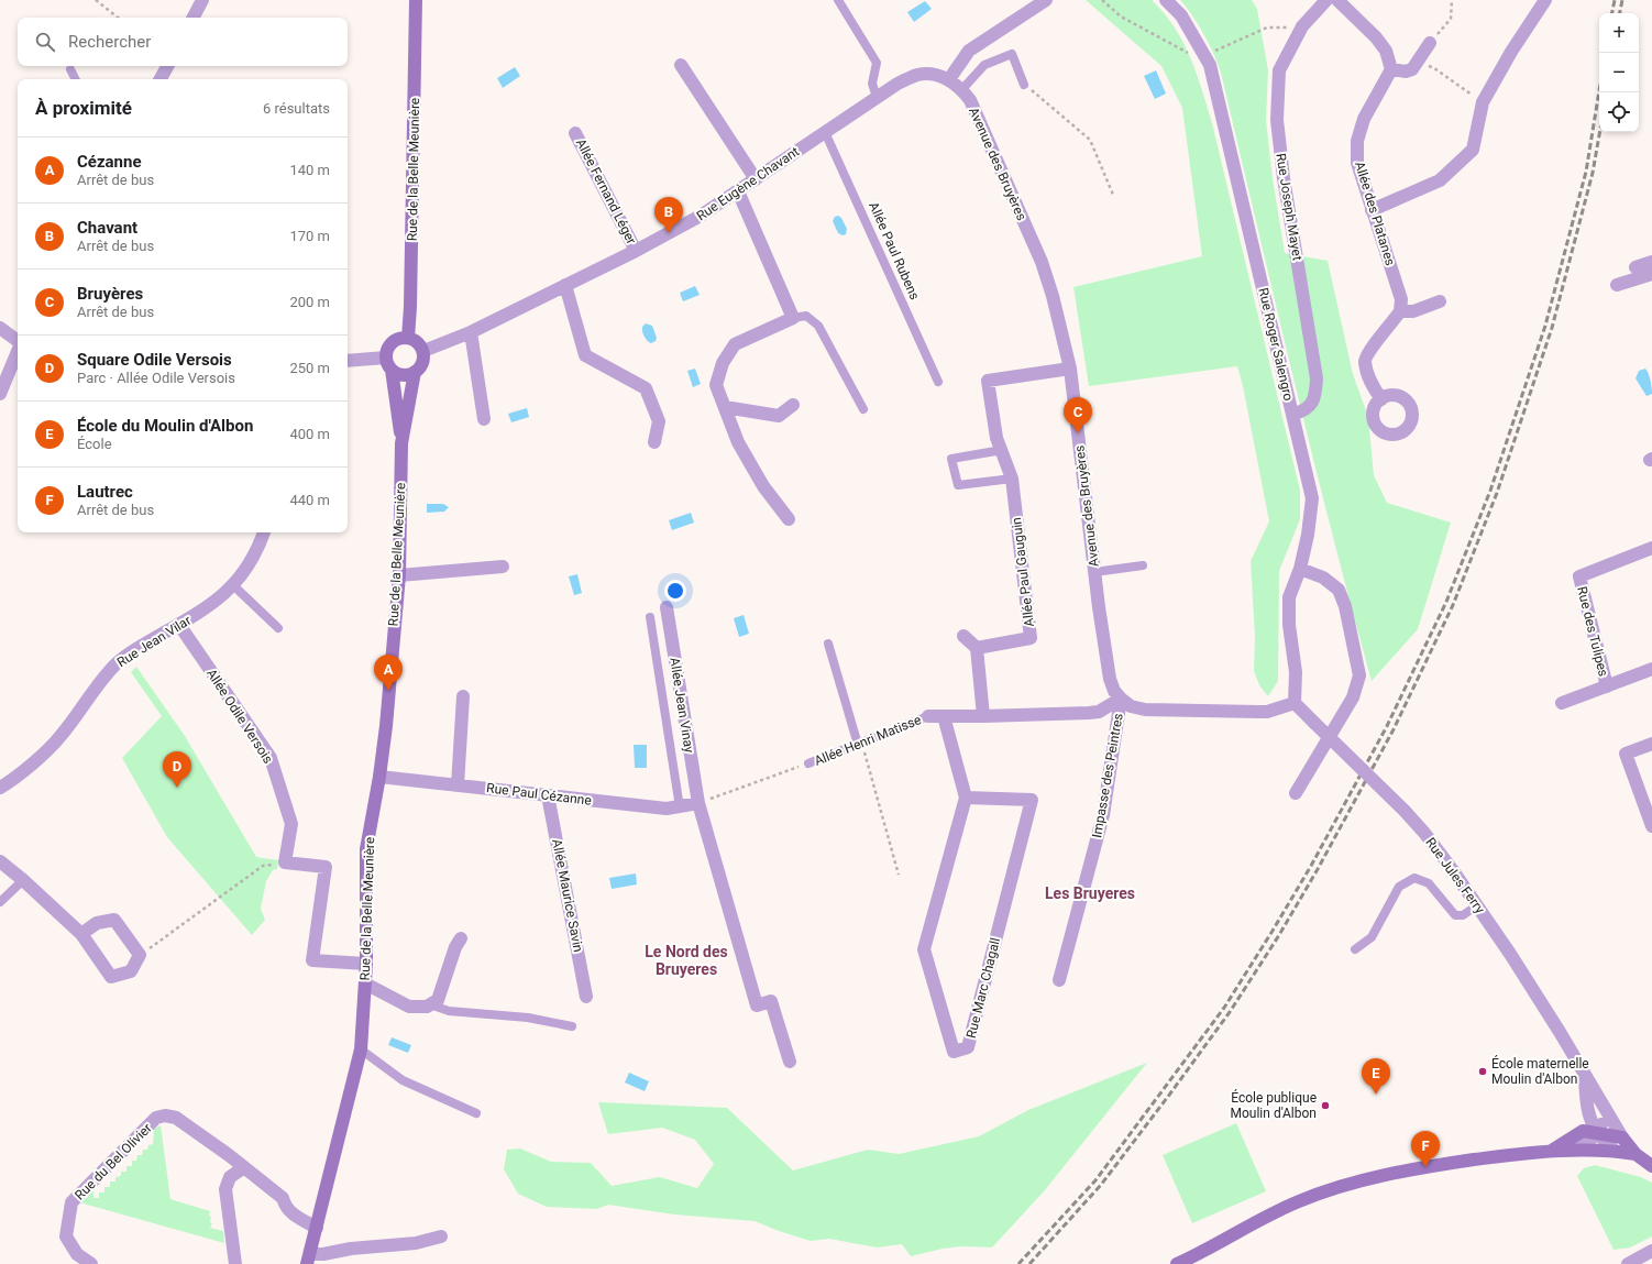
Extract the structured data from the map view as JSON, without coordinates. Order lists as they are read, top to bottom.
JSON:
{
  "streets": {
    "street": [
      "Avenue des Bruyères",
      "Rue de la Belle Meunière",
      "Rue Eugène Chavant",
      "Allée Fernand Léger",
      "Rue Joseph Mayet",
      "Allée des Platanes",
      "Rue Roger Salengro",
      "Allée Paul Gauguin",
      "Rue des Tulipes",
      "Rue Jean Vilar",
      "Allée Jean Vinay",
      "Allée Odile Versois",
      "Allée Henri Matisse",
      "Impasse des Peintres",
      "Rue Paul Cézanne",
      "Rue Jules Ferry",
      "Allée Maurice Savin",
      "Rue Marc Chagall",
      "Rue du Bel Olivier"
    ],
    "lane": ["Allée Paul Rubens"]
  },
  "crossings": [
    ["Avenue des Bruyères", "Rue Eugène Chavant"],
    ["Avenue des Bruyères", "Allée Henri Matisse"],
    ["Avenue des Bruyères", "Impasse des Peintres"],
    ["Rue de la Belle Meunière", "Rue Eugène Chavant"],
    ["Rue de la Belle Meunière", "Rue Paul Cézanne"],
    ["Rue de la Belle Meunière", "Rue du Bel Olivier"],
    ["Rue Eugène Chavant", "Allée Fernand Léger"],
    ["Rue Eugène Chavant", "Allée Paul Rubens"],
    ["Rue Joseph Mayet", "Rue Roger Salengro"],
    ["Rue Roger Salengro", "Rue Jules Ferry"],
    ["Rue Jean Vilar", "Allée Odile Versois"],
    ["Allée Jean Vinay", "Allée Henri Matisse"],
    ["Allée Jean Vinay", "Rue Paul Cézanne"],
    ["Allée Henri Matisse", "Impasse des Peintres"],
    ["Allée Henri Matisse", "Rue Paul Cézanne"],
    ["Rue Paul Cézanne", "Allée Maurice Savin"]
  ],
  "districts": ["Les Bruyeres", "Le Nord des Bruyeres"],
  "places": ["École maternelle Moulin d'Albon", "École publique Moulin d'Albon"],
  "page": {
    "map_buttons": ["+", "−"],
    "search": "Rechercher",
    "heading": ["À proximité", "6 résultats"],
    "list": [
      {
        "mark": "A",
        "name": "Cézanne",
        "note": "Arrêt de bus",
        "value": "140 m"
      },
      {
        "mark": "B",
        "name": "Chavant",
        "note": "Arrêt de bus",
        "value": "170 m"
      },
      {
        "mark": "C",
        "name": "Bruyères",
        "note": "Arrêt de bus",
        "value": "200 m"
      },
      {
        "mark": "D",
        "name": "Square Odile Versois",
        "note": "Parc · Allée Odile Versois",
        "value": "250 m"
      },
      {
        "mark": "E",
        "name": "École du Moulin d'Albon",
        "note": "École",
        "value": "400 m"
      },
      {
        "mark": "F",
        "name": "Lautrec",
        "note": "Arrêt de bus",
        "value": "440 m"
      }
    ],
    "pins": [
      "B",
      "C",
      "A",
      "D",
      "E",
      "F"
    ]
  }
}
